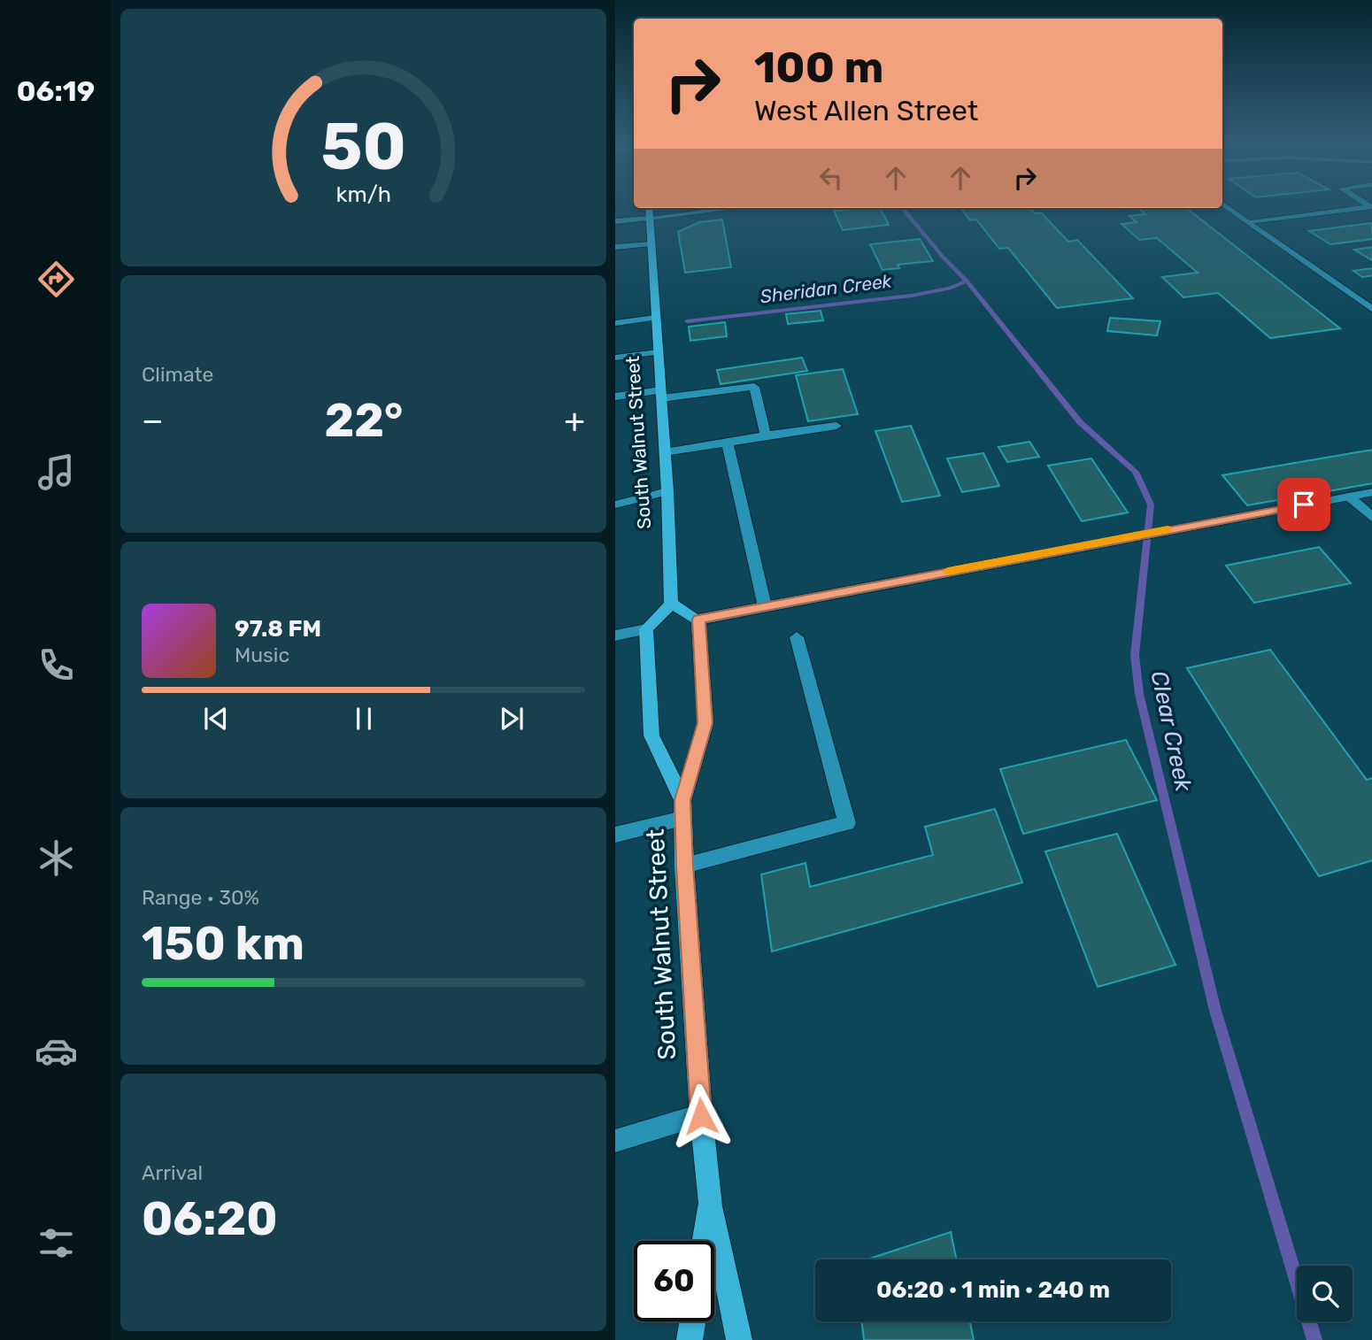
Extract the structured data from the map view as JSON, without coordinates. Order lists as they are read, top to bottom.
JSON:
{
  "streets": {
    "main road": ["South Walnut Street"]
  },
  "water": ["Sheridan Creek", "Clear Creek"],
  "page": {
    "tabs": "06:19",
    "turn": ["100 m", "West Allen Street"],
    "tile": [
      "Climate",
      ["Range · 30%", "150 km"],
      ["Arrival", "06:20"]
    ],
    "heat": ["−", "22°", "+"],
    "song": ["97.8 FM", "Music"],
    "limit": "60",
    "trip": "06:20 · 1 min · 240 m",
    "gauge": ["50", "km/h"]
  }
}
